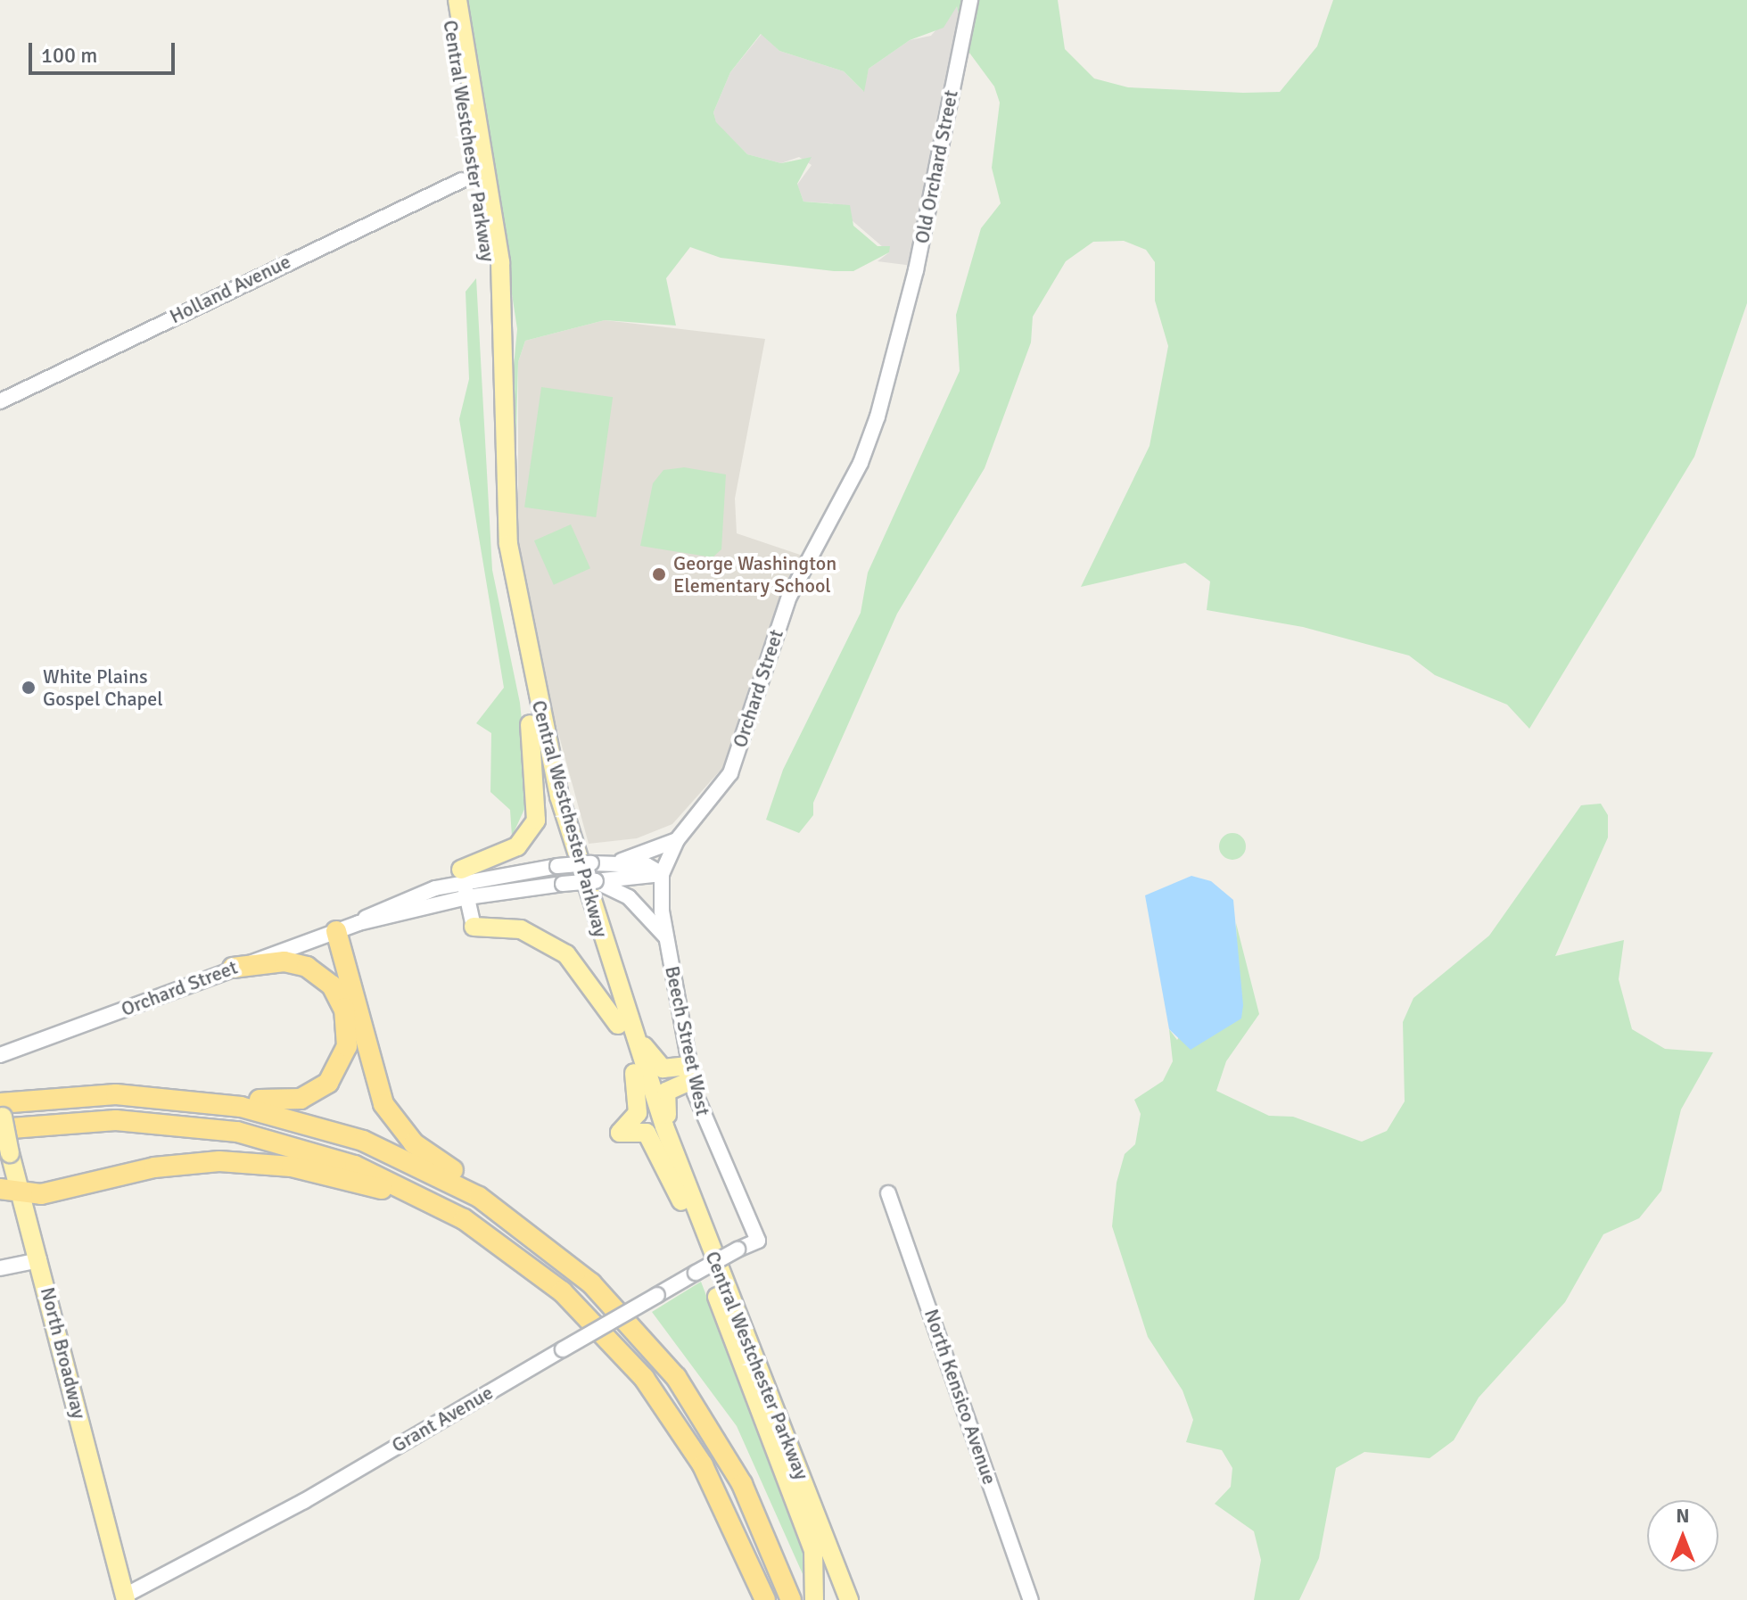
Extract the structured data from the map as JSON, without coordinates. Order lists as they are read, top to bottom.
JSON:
{
  "streets": {
    "main road": ["Central Westchester Parkway", "North Broadway"],
    "street": [
      "Old Orchard Street",
      "Holland Avenue",
      "Orchard Street",
      "Beech Street West",
      "North Kensico Avenue",
      "Grant Avenue"
    ]
  },
  "crossings": [
    ["Old Orchard Street", "Orchard Street"],
    ["Orchard Street", "Beech Street West"],
    ["Beech Street West", "Grant Avenue"],
    ["North Broadway", "Grant Avenue"]
  ],
  "places": ["George Washington Elementary School", "White Plains Gospel Chapel"],
  "scale_bar": "100 m",
  "north": "top"
}
